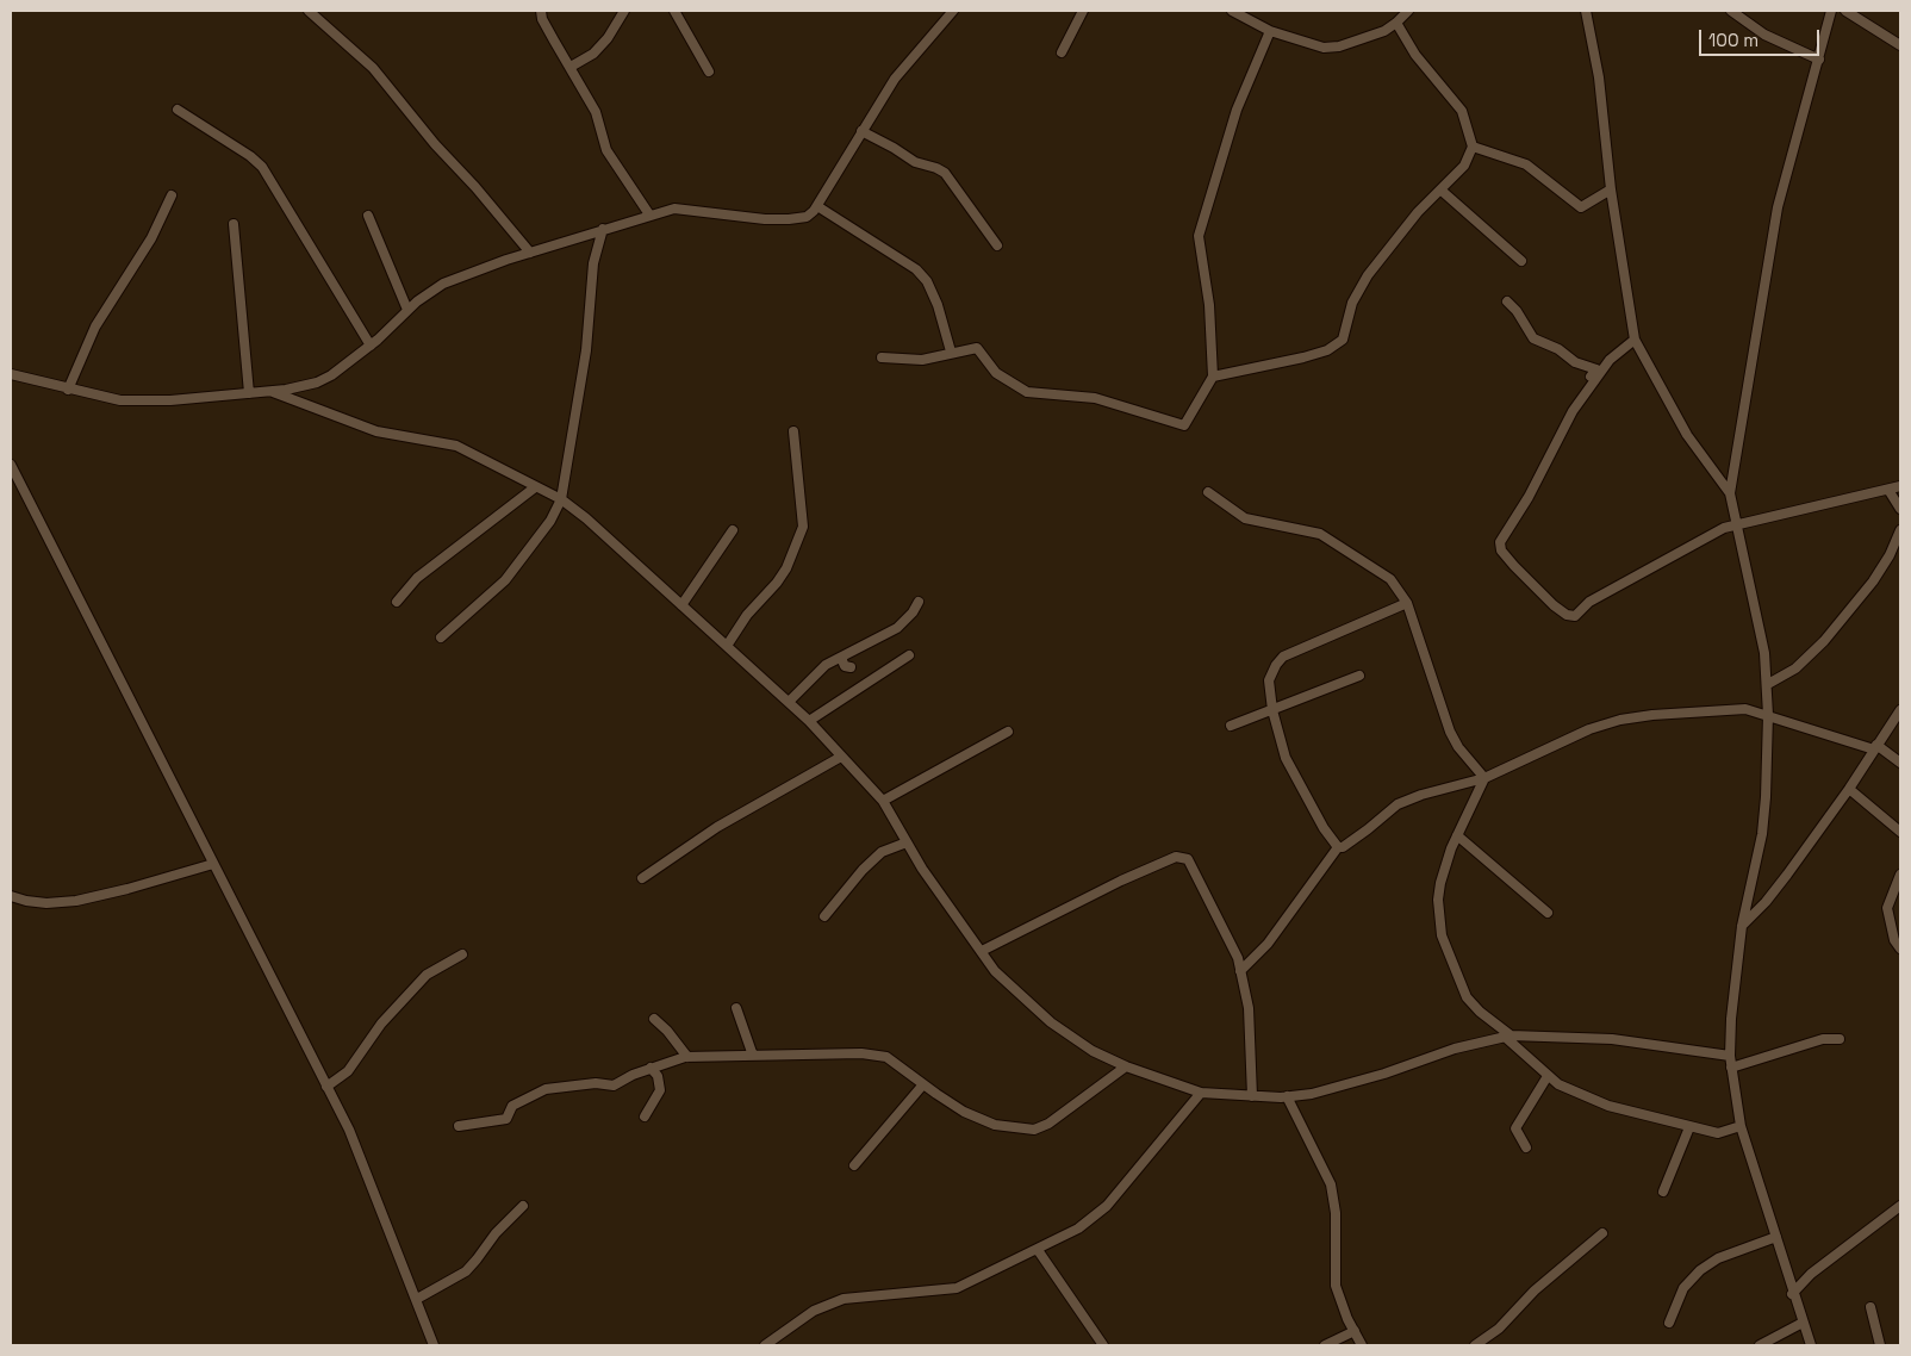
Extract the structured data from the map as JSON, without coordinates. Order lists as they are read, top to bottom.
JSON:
{
  "scale_bar": "100 m"
}
